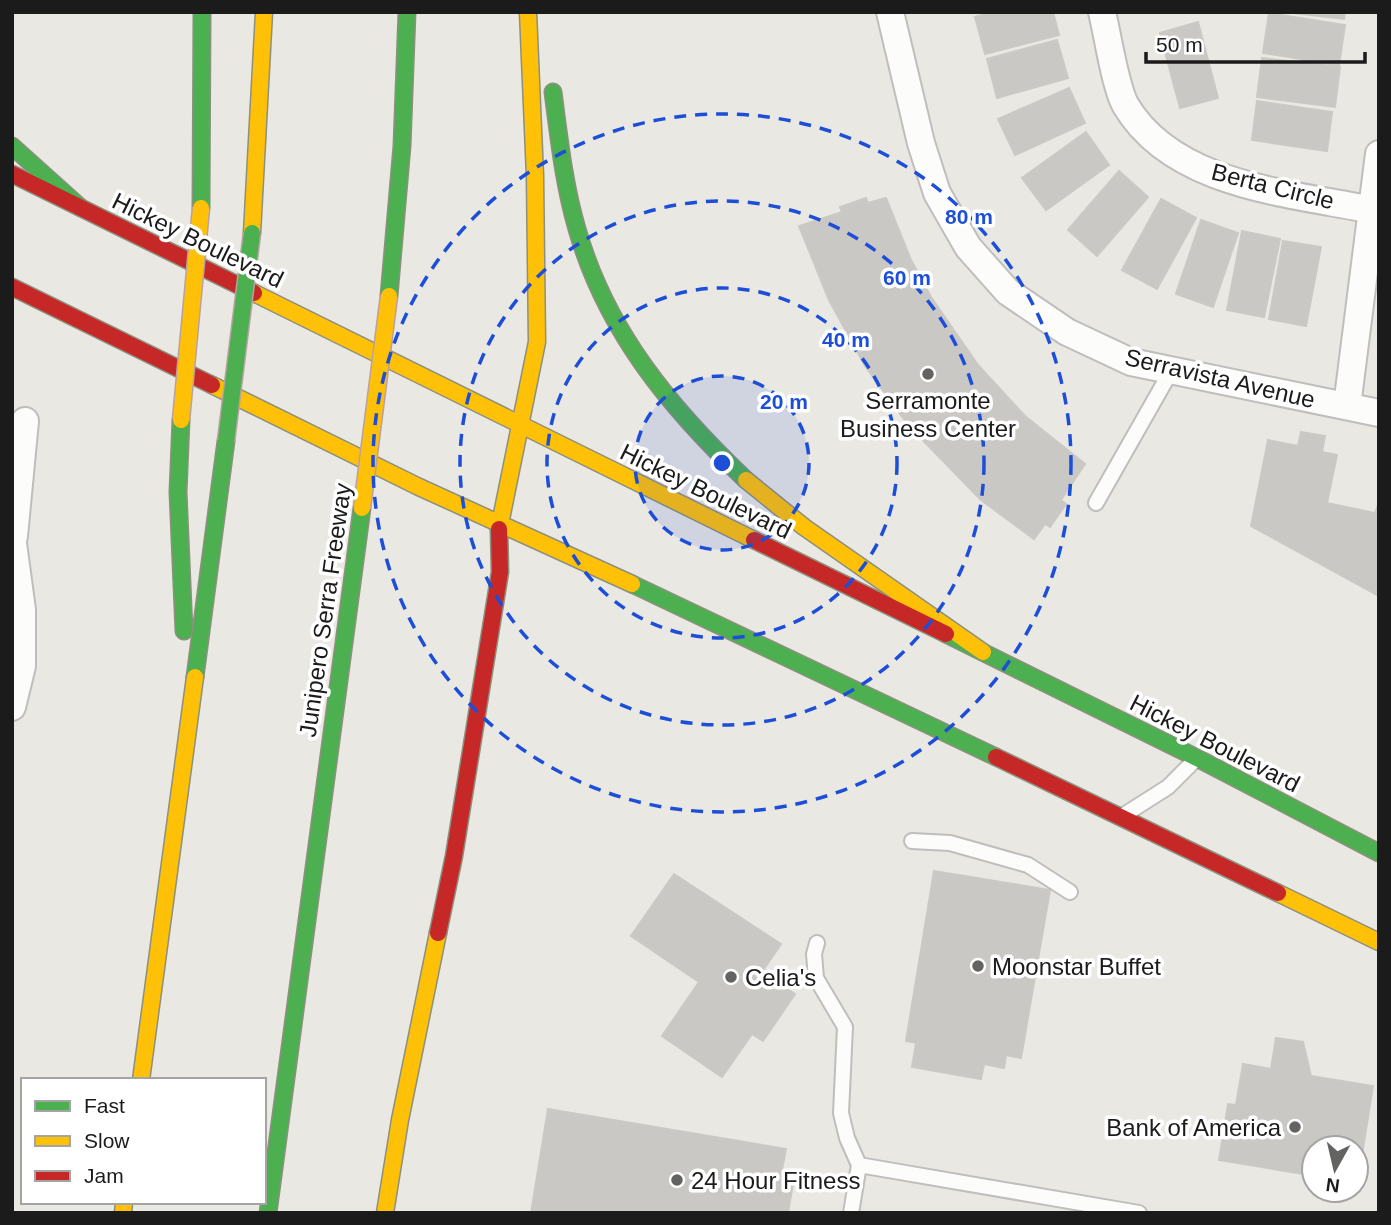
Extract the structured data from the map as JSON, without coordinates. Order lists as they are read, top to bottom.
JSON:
{
  "streets": {
    "main road": ["Hickey Boulevard", "Junipero Serra Freeway"],
    "street": ["Berta Circle", "Serravista Avenue"]
  },
  "places": [
    "Serramonte Business Center",
    "Moonstar Buffet",
    "Celia's",
    "Bank of America",
    "24 Hour Fitness"
  ],
  "legend": ["Fast", "Slow", "Jam"],
  "scale_bar": "50 m",
  "north": "bottom",
  "rings": [
    "80 m",
    "60 m",
    "40 m",
    "20 m"
  ]
}
